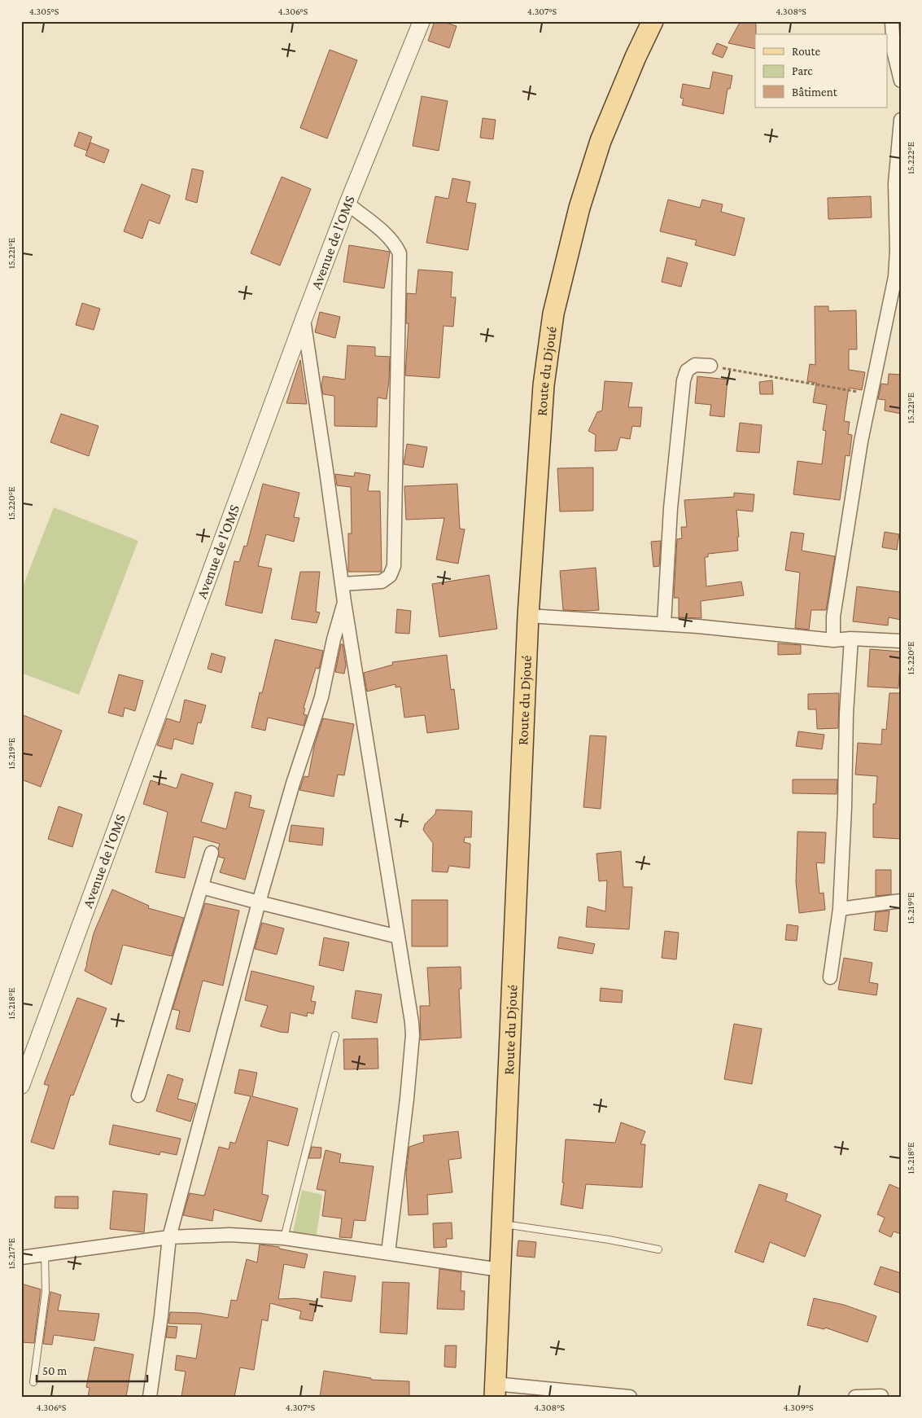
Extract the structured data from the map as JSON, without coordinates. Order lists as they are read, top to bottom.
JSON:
{
  "streets": {
    "main road": ["Route du Djoué"],
    "street": ["Avenue de l'OMS"]
  },
  "legend": ["Route", "Parc", "Bâtiment"],
  "scale_bar": "50 m",
  "coordinates": [
    "4.305°S",
    "4.306°S",
    "4.307°S",
    "4.308°S",
    "15.222°E",
    "15.221°E",
    "15.220°E",
    "15.219°E",
    "15.218°E",
    "15.217°E",
    "4.309°S"
  ]
}
